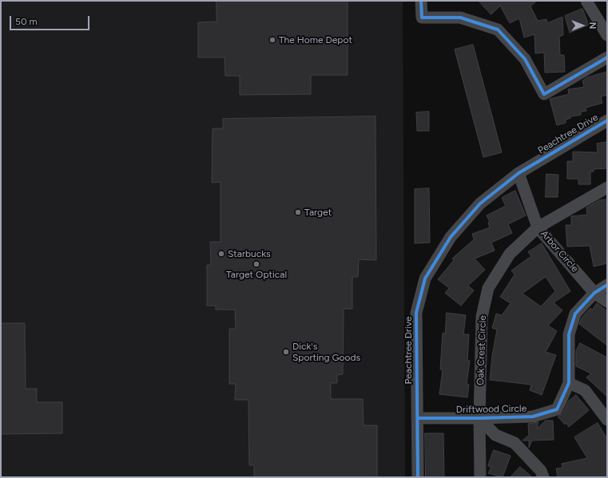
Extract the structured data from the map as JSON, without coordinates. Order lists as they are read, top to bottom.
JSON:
{
  "streets": {
    "street": [
      "Peachtree Drive",
      "Arbor Circle",
      "Oak Crest Circle",
      "Driftwood Circle"
    ]
  },
  "crossings": [
    ["Peachtree Drive", "Arbor Circle"],
    ["Peachtree Drive", "Driftwood Circle"],
    ["Arbor Circle", "Oak Crest Circle"],
    ["Arbor Circle", "Driftwood Circle"],
    ["Oak Crest Circle", "Driftwood Circle"]
  ],
  "places": [
    "The Home Depot",
    "Target",
    "Starbucks",
    "Target Optical",
    "Dick's Sporting Goods"
  ],
  "scale_bar": "50 m",
  "north": "right"
}
